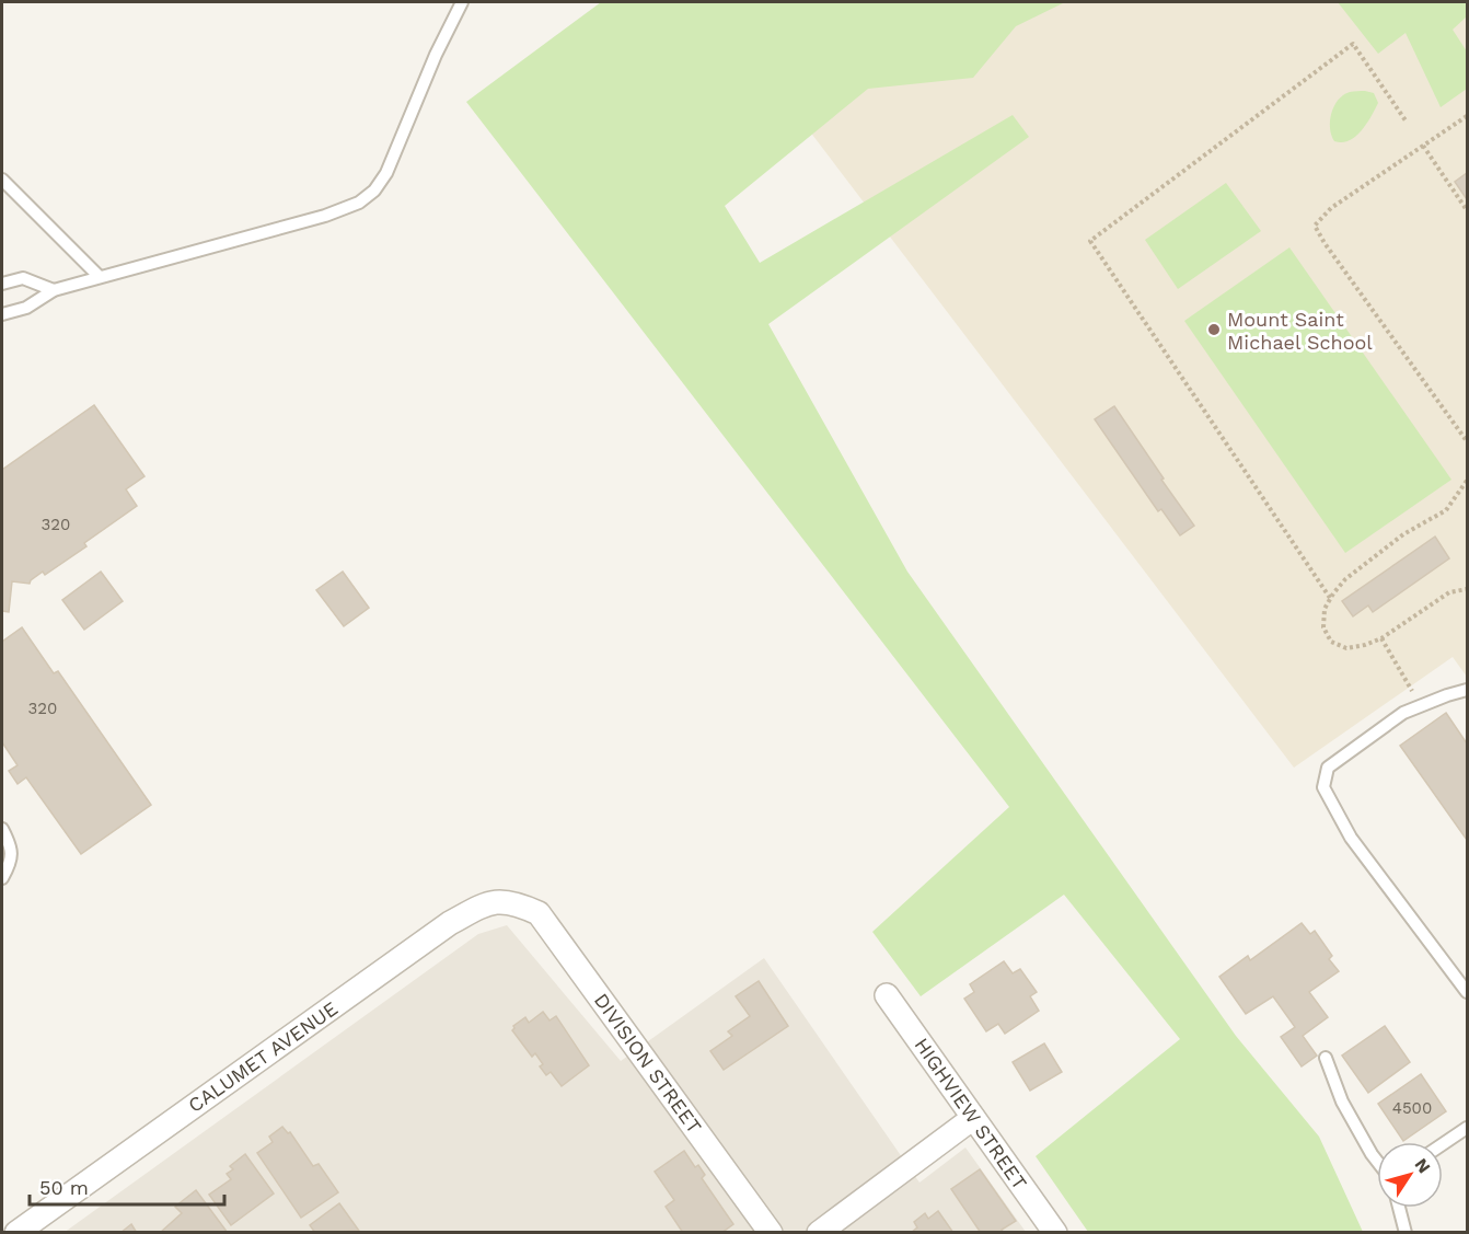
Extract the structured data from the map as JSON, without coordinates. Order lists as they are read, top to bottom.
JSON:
{
  "streets": {
    "street": ["CALUMET AVENUE", "DIVISION STREET", "HIGHVIEW STREET"]
  },
  "crossings": [
    ["CALUMET AVENUE", "DIVISION STREET"]
  ],
  "places": ["Mount Saint Michael School"],
  "house_numbers": ["320", "320", "4500"],
  "scale_bar": "50 m",
  "north": "top right"
}
